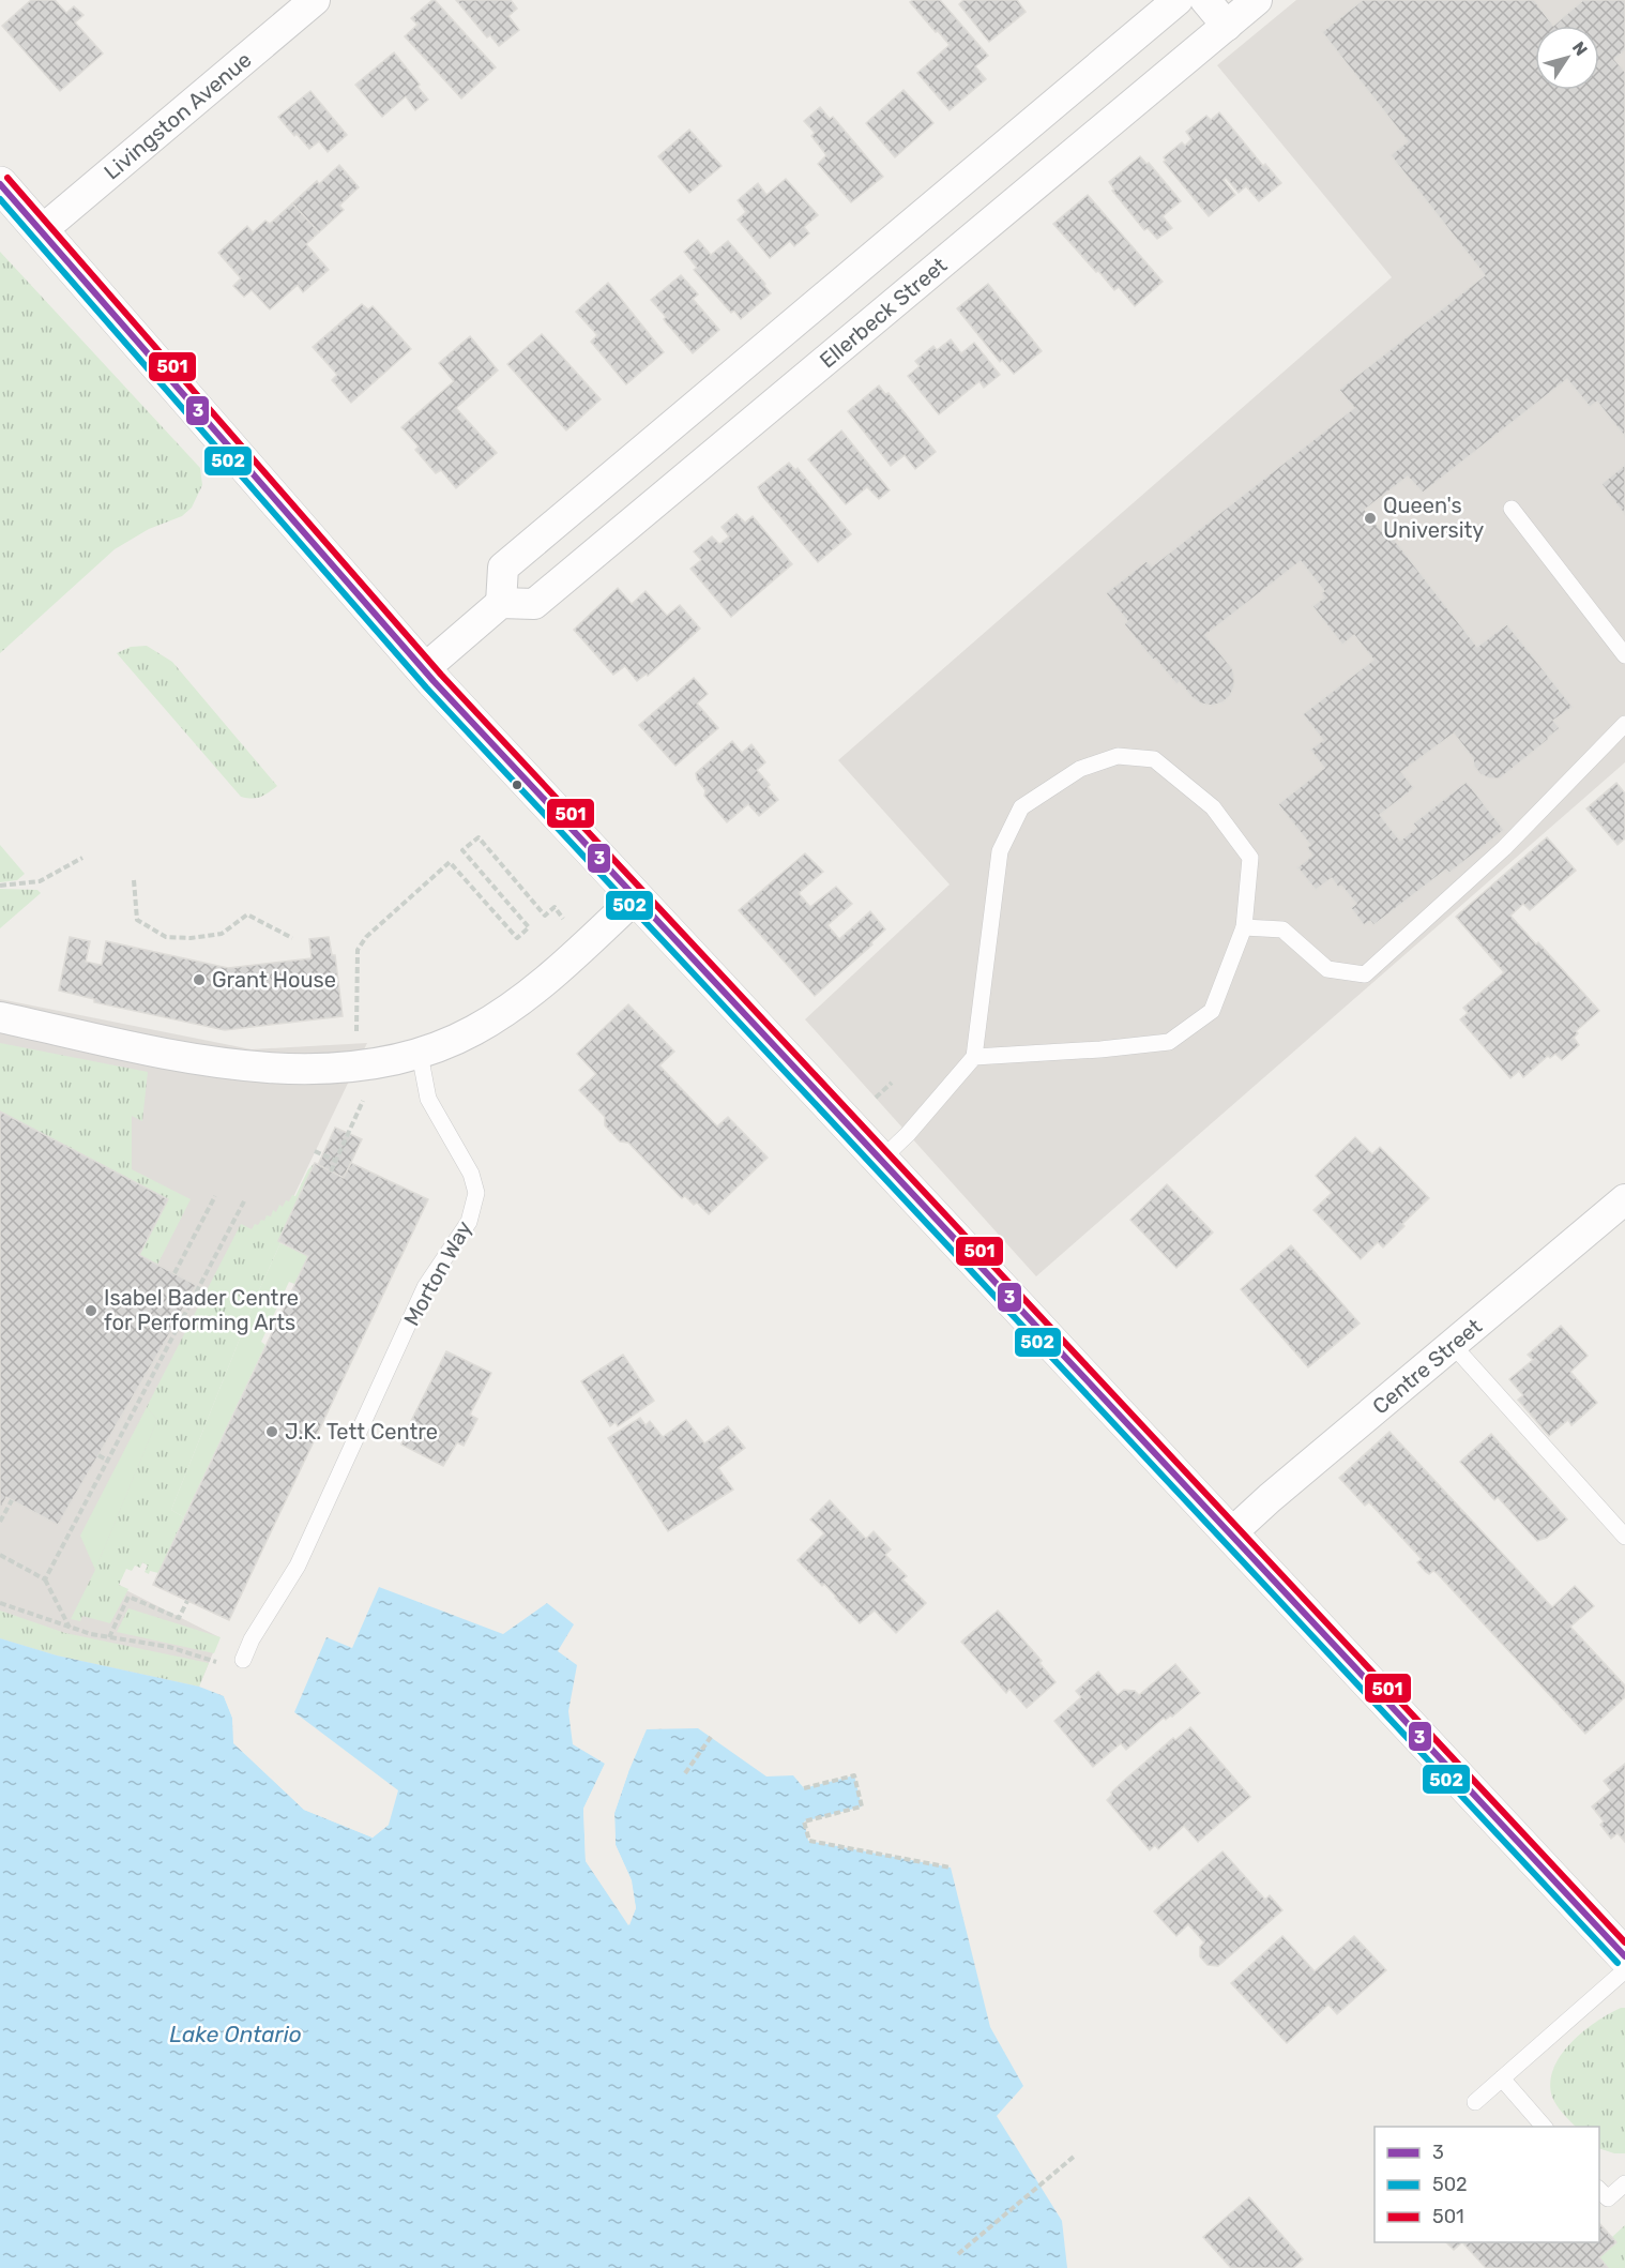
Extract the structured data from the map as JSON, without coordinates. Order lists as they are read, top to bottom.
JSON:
{
  "streets": {
    "street": ["Livingston Avenue", "Ellerbeck Street", "Centre Street"],
    "lane": ["Morton Way"]
  },
  "water": ["Lake Ontario"],
  "places": [
    "Queen's University",
    "Grant House",
    "Isabel Bader Centre for Performing Arts",
    "J.K. Tett Centre"
  ],
  "lines": ["transit line 501", "transit line 3", "transit line 502"],
  "legend": ["3", "502", "501"],
  "north": "top right"
}
